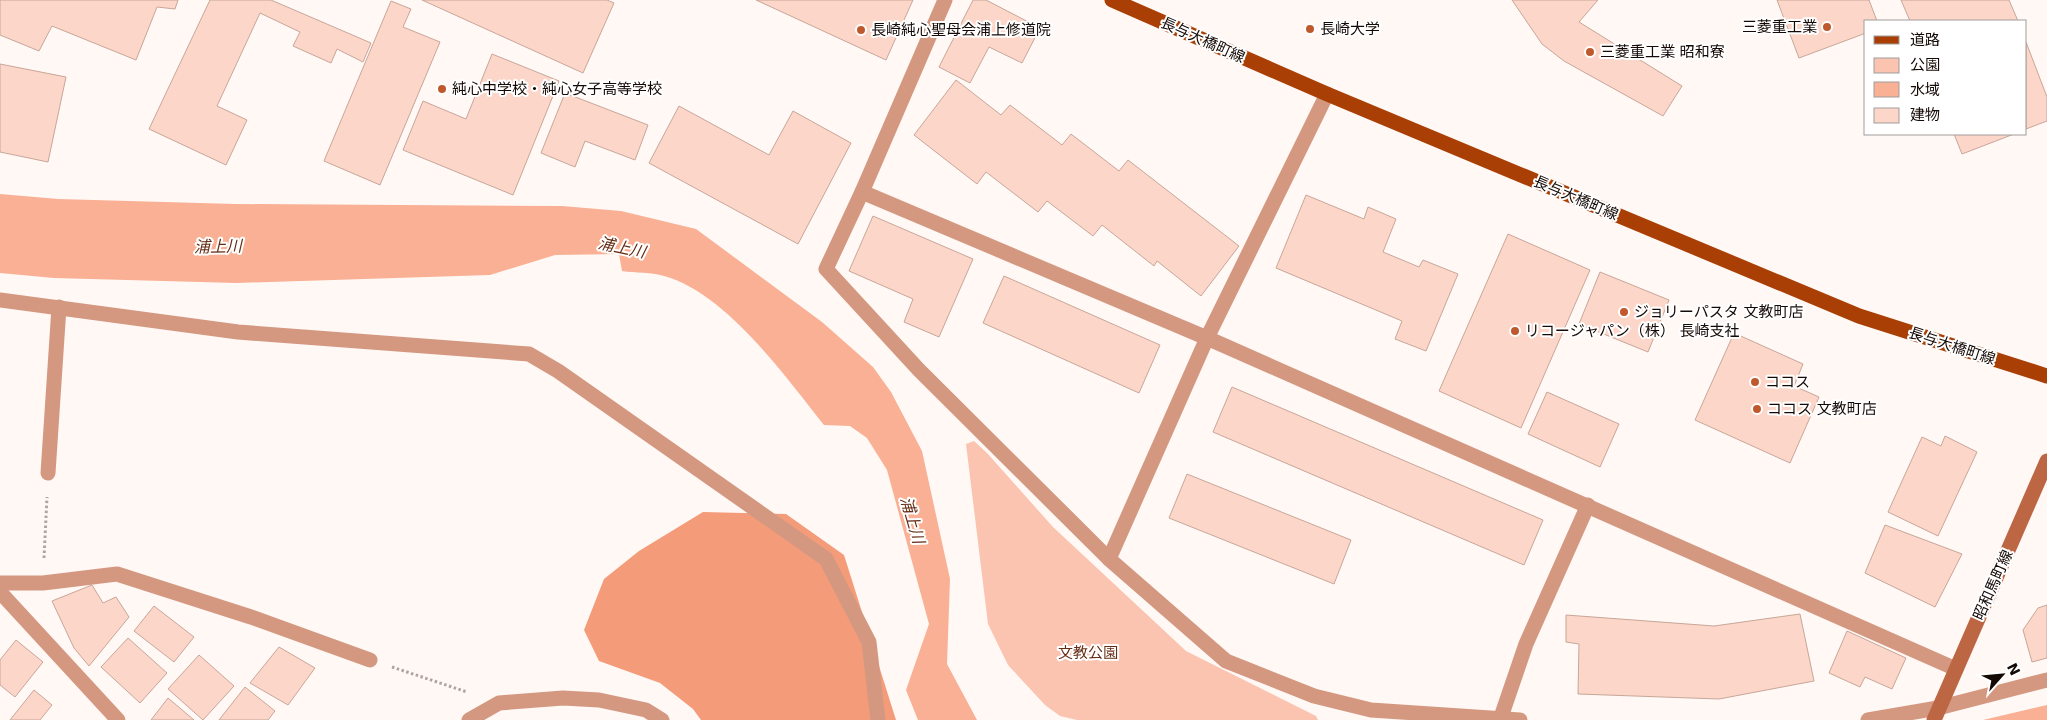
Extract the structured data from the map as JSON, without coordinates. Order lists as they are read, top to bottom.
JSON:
{
  "streets": {
    "main road": ["長与大橋町線", "昭和馬町線"]
  },
  "water": ["浦上川"],
  "parks": ["文教公園"],
  "places": [
    "三菱重工業",
    "長崎大学",
    "長崎純心聖母会浦上修道院",
    "三菱重工業 昭和寮",
    "純心中学校・純心女子高等学校",
    "ジョリーパスタ 文教町店",
    "リコージャパン（株） 長崎支社",
    "ココス",
    "ココス 文教町店"
  ],
  "legend": [
    "道路",
    "公園",
    "水域",
    "建物"
  ],
  "north": "top right"
}
